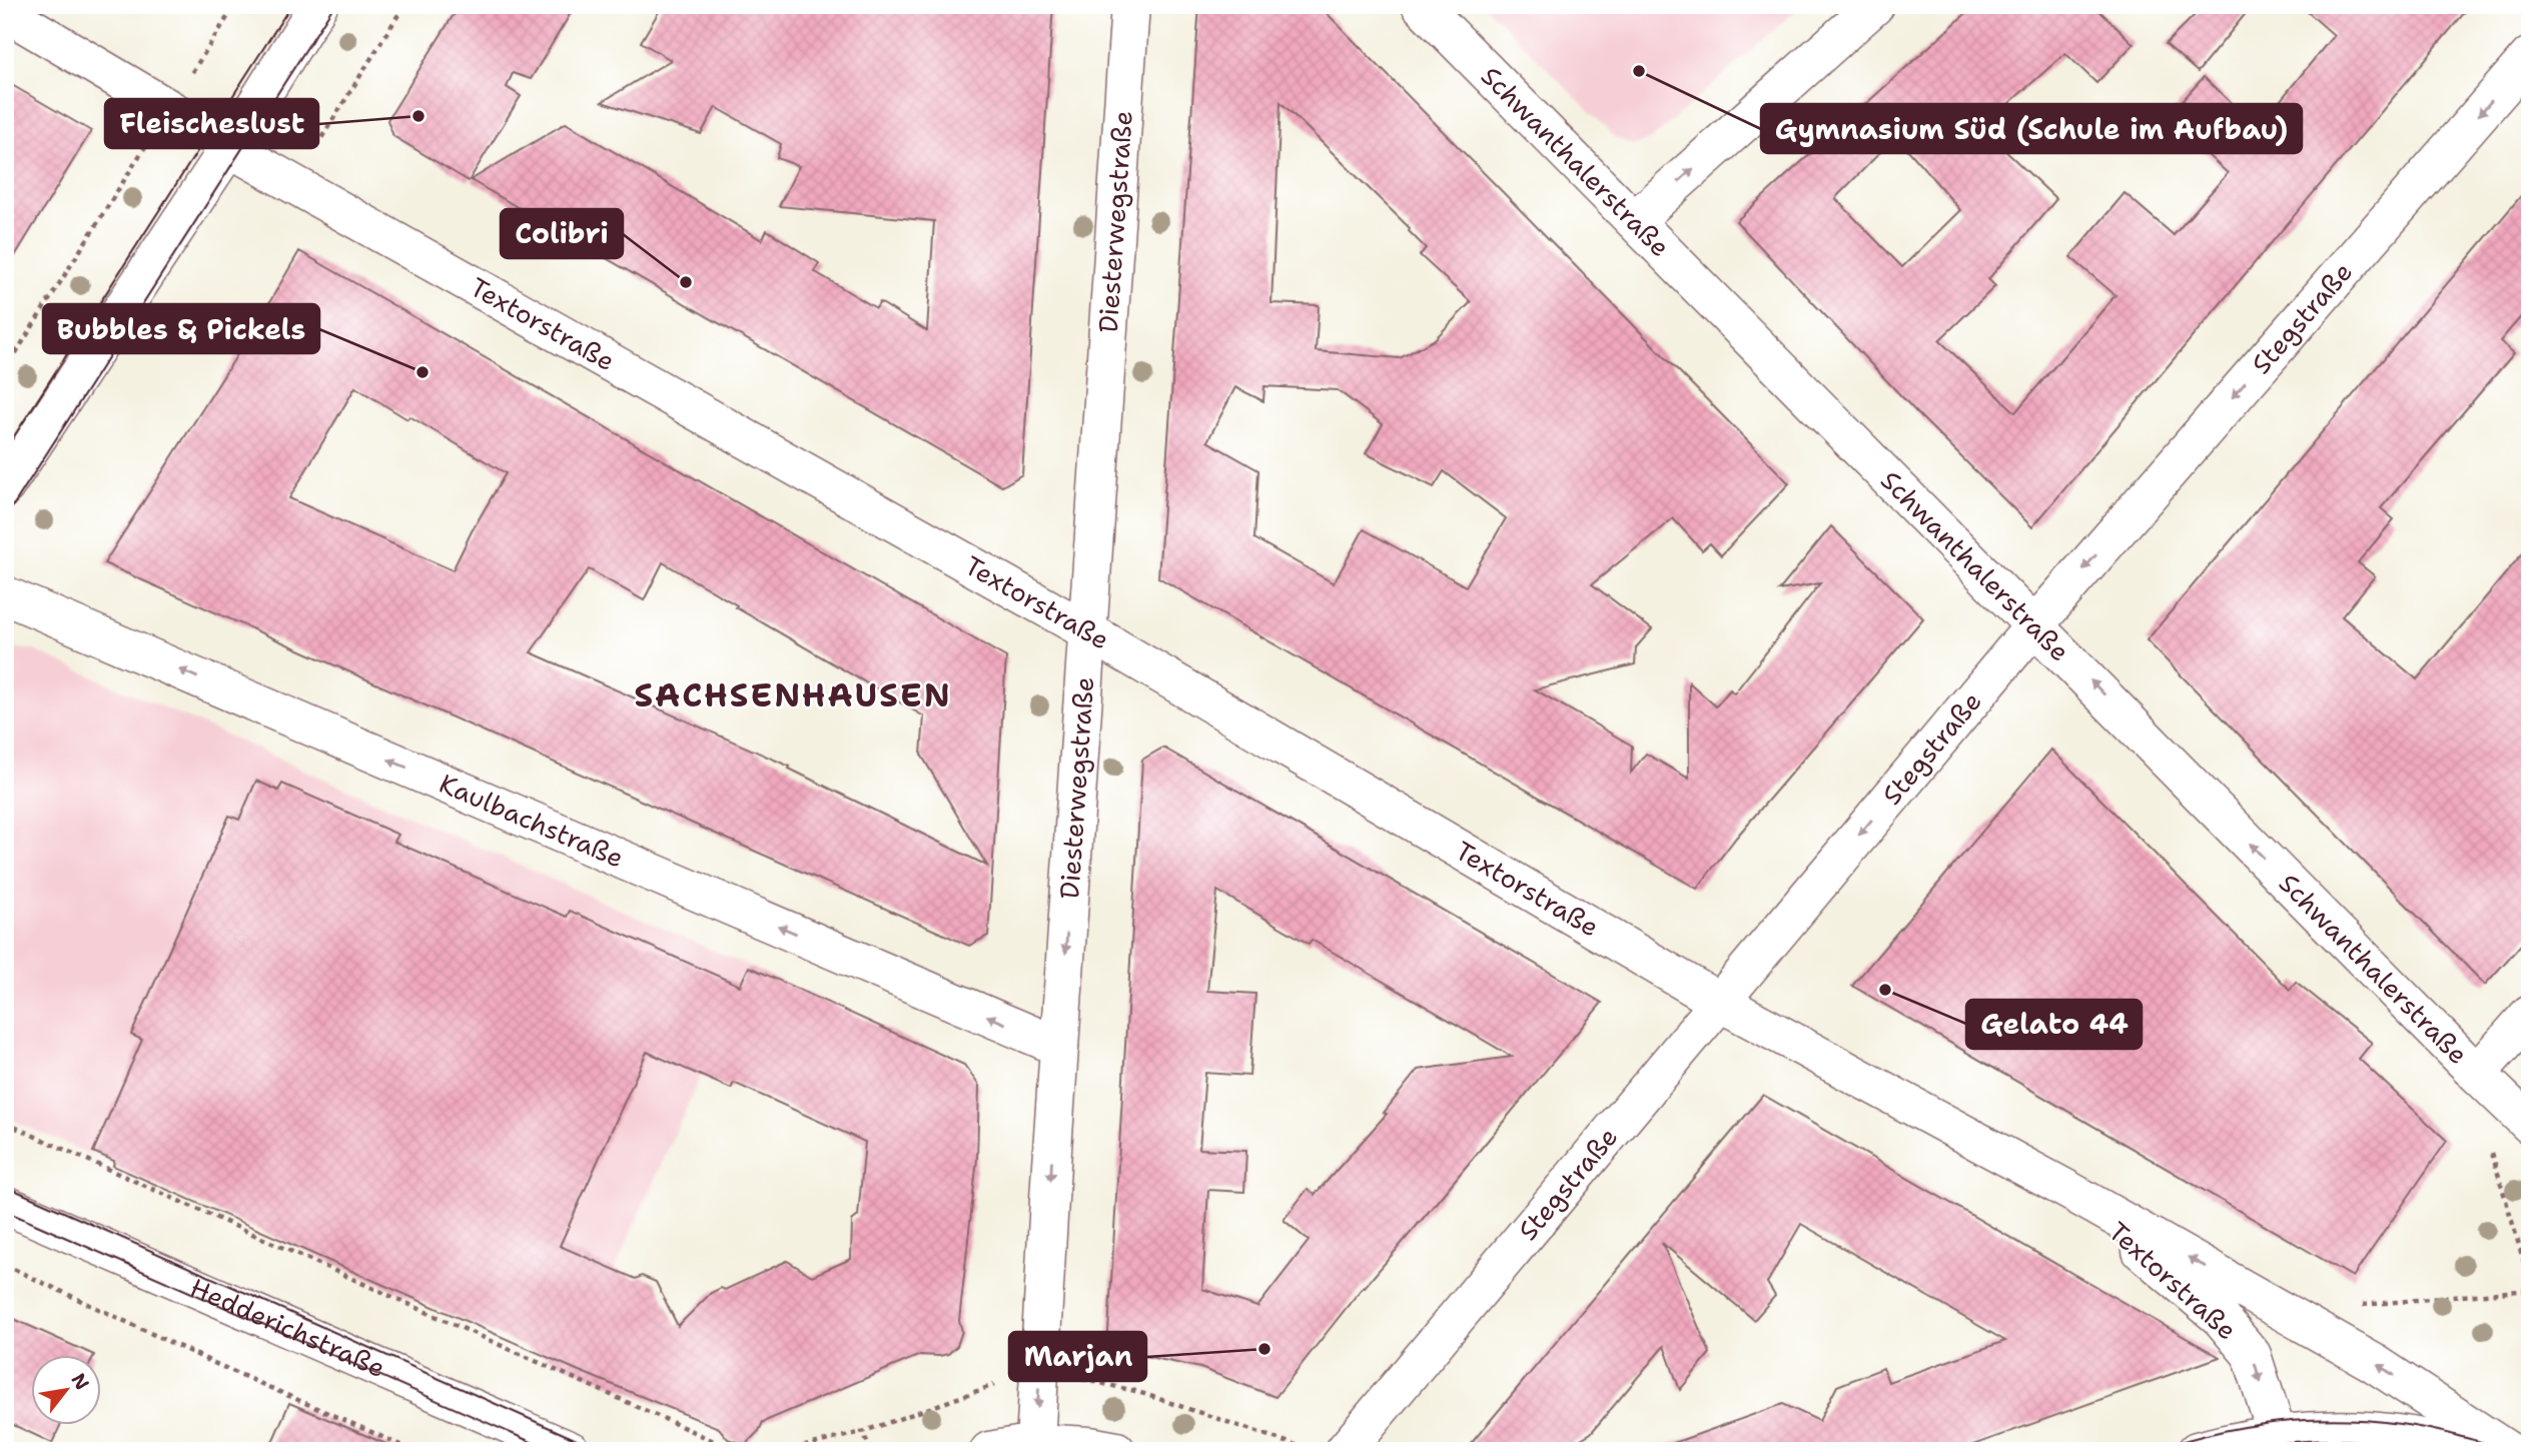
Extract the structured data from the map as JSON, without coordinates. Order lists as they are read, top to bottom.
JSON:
{
  "streets": {
    "street": [
      "Schwanthalerstraße",
      "Diesterwegstraße",
      "Stegstraße",
      "Textorstraße",
      "Kaulbachstraße",
      "Hedderichstraße"
    ]
  },
  "crossings": [
    ["Schwanthalerstraße", "Stegstraße"],
    ["Diesterwegstraße", "Textorstraße"],
    ["Diesterwegstraße", "Kaulbachstraße"],
    ["Stegstraße", "Textorstraße"]
  ],
  "one_way": [
    "Schwanthalerstraße",
    "Diesterwegstraße",
    "Stegstraße",
    "Kaulbachstraße"
  ],
  "districts": ["SACHSENHAUSEN"],
  "places": [
    "Gymnasium Süd (Schule im Aufbau)",
    "Fleischeslust",
    "Colibri",
    "Bubbles & Pickels",
    "Gelato 44",
    "Marjan"
  ],
  "north": "top right"
}
